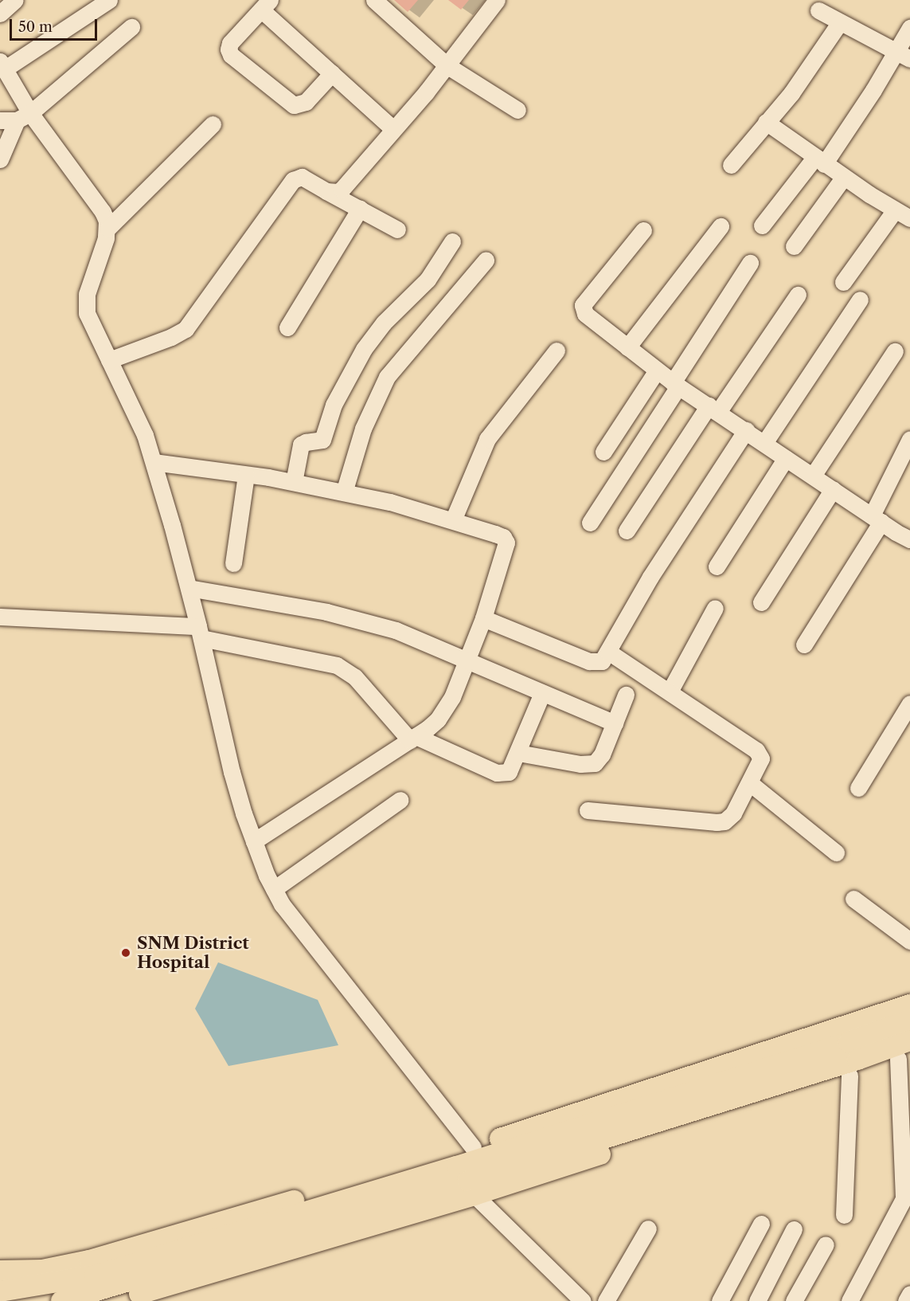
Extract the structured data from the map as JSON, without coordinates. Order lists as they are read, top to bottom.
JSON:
{
  "places": ["SNM District Hospital"],
  "scale_bar": "50 m"
}
